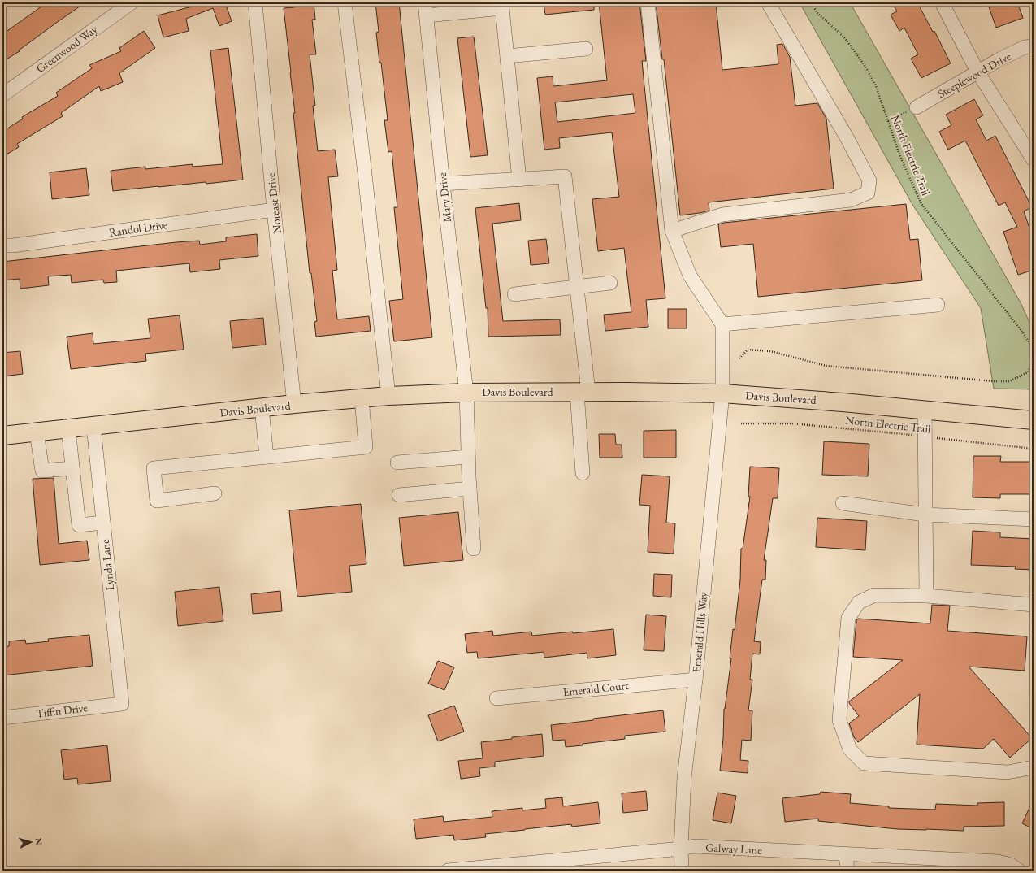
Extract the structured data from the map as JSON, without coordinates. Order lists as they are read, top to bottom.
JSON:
{
  "streets": {
    "main road": ["Davis Boulevard"],
    "street": [
      "Greenwood Way",
      "Steeplewood Drive",
      "Mary Drive",
      "Noreast Drive",
      "Randol Drive",
      "Lynda Lane",
      "Emerald Hills Way",
      "Emerald Court",
      "Tiffin Drive",
      "Galway Lane"
    ],
    "path": ["North Electric Trail"]
  },
  "crossings": [
    ["Mary Drive", "Davis Boulevard"],
    ["Noreast Drive", "Randol Drive"],
    ["Noreast Drive", "Davis Boulevard"],
    ["Davis Boulevard", "Lynda Lane"],
    ["Davis Boulevard", "Emerald Hills Way"],
    ["Lynda Lane", "Tiffin Drive"],
    ["Emerald Hills Way", "Emerald Court"],
    ["Emerald Hills Way", "Galway Lane"]
  ],
  "north": "right"
}
